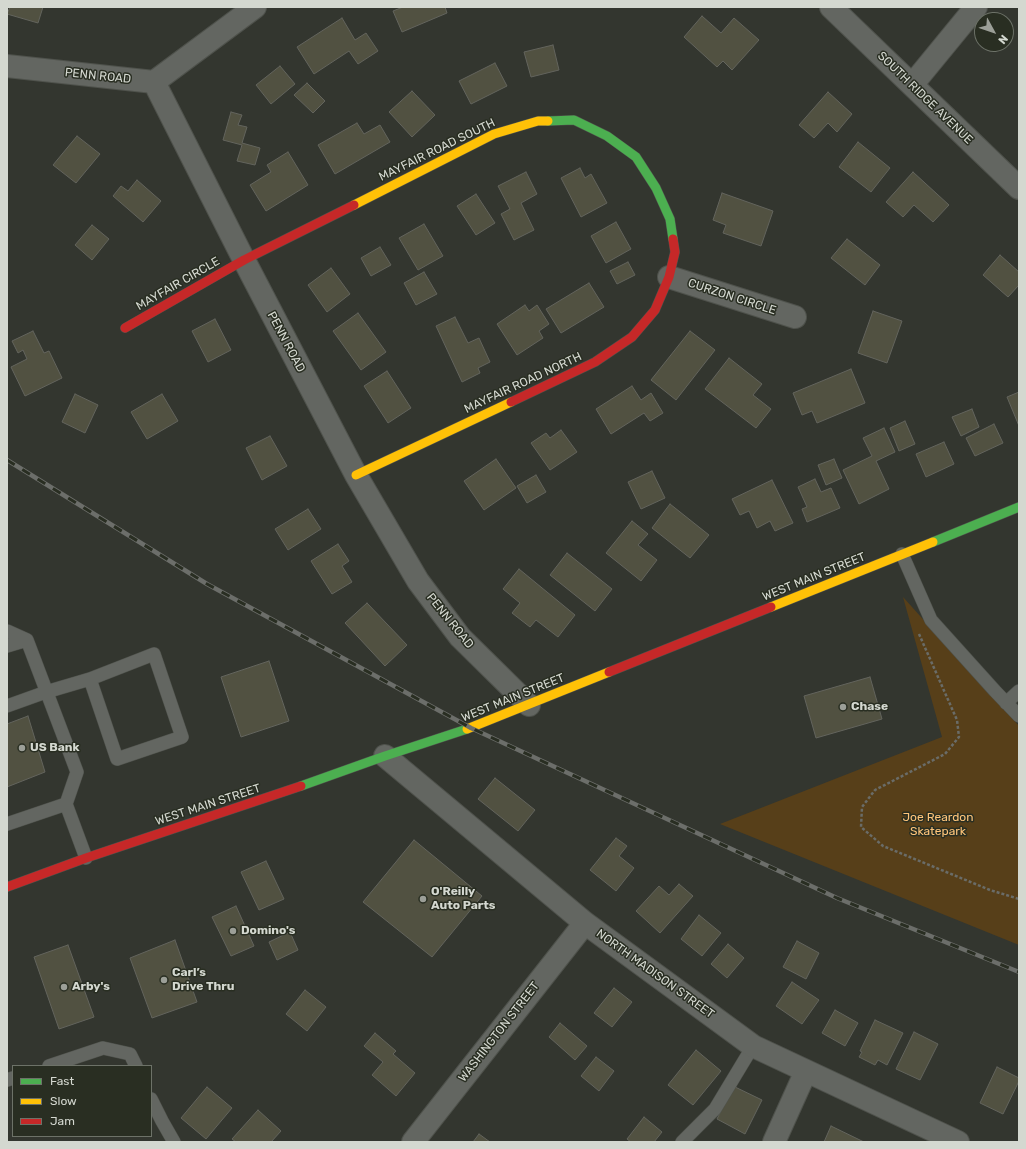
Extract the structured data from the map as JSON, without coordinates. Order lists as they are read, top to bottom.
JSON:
{
  "streets": {
    "main road": [
      "MAYFAIR ROAD SOUTH",
      "MAYFAIR CIRCLE",
      "MAYFAIR ROAD NORTH",
      "WEST MAIN STREET"
    ],
    "street": [
      "PENN ROAD",
      "SOUTH RIDGE AVENUE",
      "CURZON CIRCLE",
      "NORTH MADISON STREET",
      "WASHINGTON STREET"
    ]
  },
  "crossings": [
    ["PENN ROAD", "MAYFAIR ROAD SOUTH"],
    ["PENN ROAD", "MAYFAIR CIRCLE"],
    ["PENN ROAD", "MAYFAIR ROAD NORTH"],
    ["PENN ROAD", "WEST MAIN STREET"],
    ["MAYFAIR ROAD SOUTH", "MAYFAIR CIRCLE"],
    ["MAYFAIR ROAD SOUTH", "CURZON CIRCLE"],
    ["MAYFAIR ROAD SOUTH", "MAYFAIR ROAD NORTH"],
    ["CURZON CIRCLE", "MAYFAIR ROAD NORTH"],
    ["WEST MAIN STREET", "NORTH MADISON STREET"],
    ["NORTH MADISON STREET", "WASHINGTON STREET"]
  ],
  "parks": ["Joe Reardon Skatepark"],
  "places": [
    "Chase",
    "US Bank",
    "O'Reilly Auto Parts",
    "Domino's",
    "Carl’s Drive Thru",
    "Arby's"
  ],
  "legend": ["Fast", "Slow", "Jam"],
  "north": "bottom right"
}
